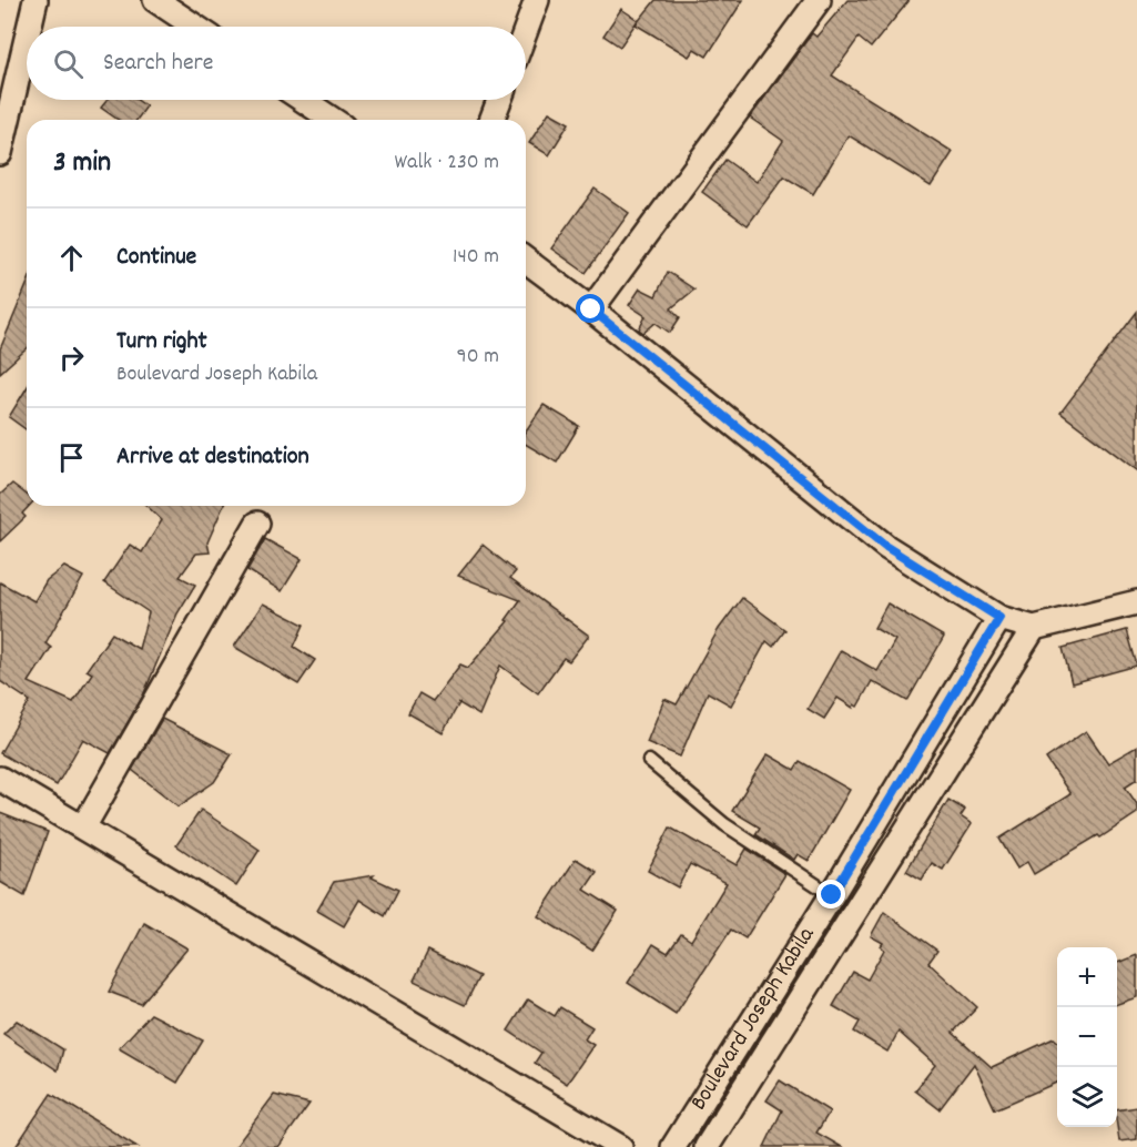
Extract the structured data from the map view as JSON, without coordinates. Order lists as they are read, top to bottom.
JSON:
{
  "streets": {
    "street": ["Boulevard Joseph Kabila"]
  },
  "page": {
    "search": "Search here",
    "heading": ["3 min", "Walk · 230 m"],
    "list": [
      ["Continue", "140 m"],
      ["Turn right", "Boulevard Joseph Kabila", "90 m"],
      "Arrive at destination"
    ],
    "map_buttons": ["+", "−"]
  }
}
